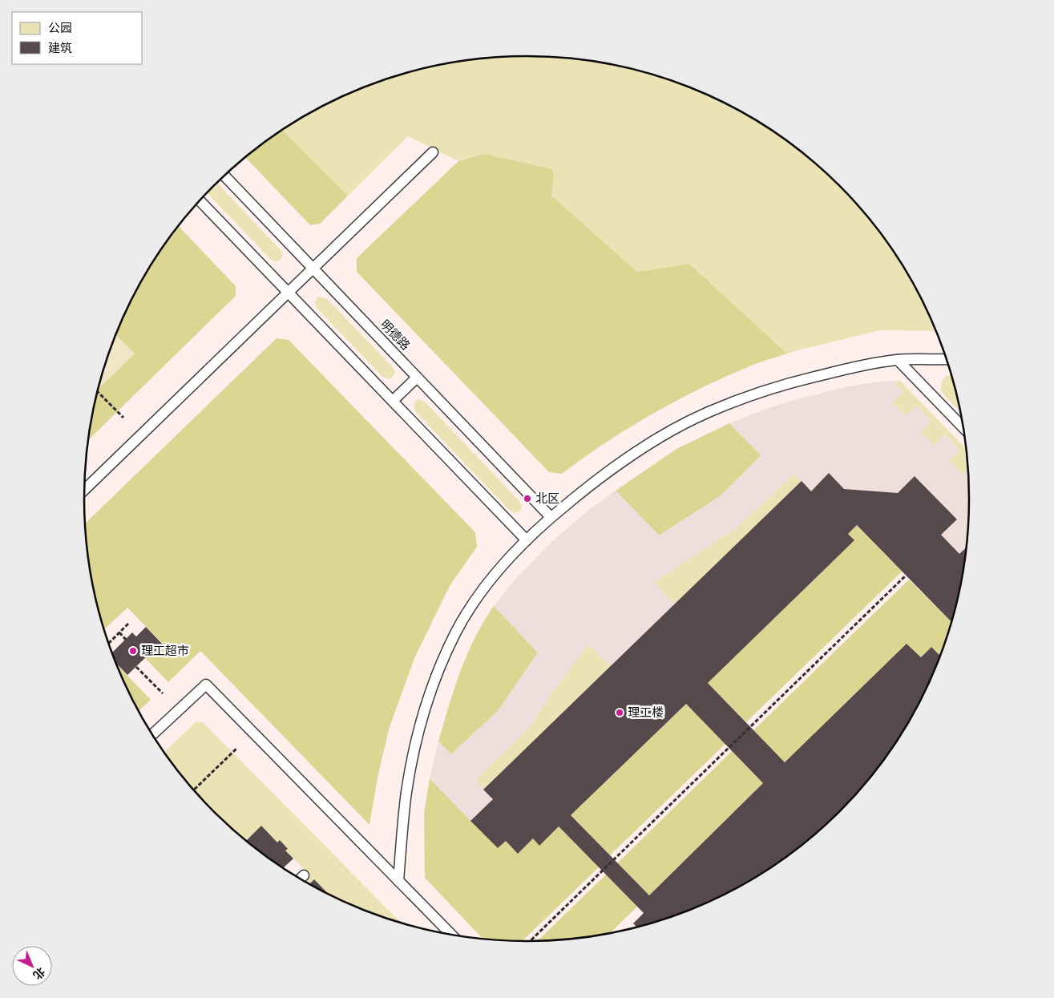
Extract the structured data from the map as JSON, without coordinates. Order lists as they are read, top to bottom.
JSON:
{
  "streets": {
    "lane": ["明德路"]
  },
  "places": ["北区", "理工超市", "理工楼"],
  "legend": ["公园", "建筑"],
  "north": "bottom right"
}
